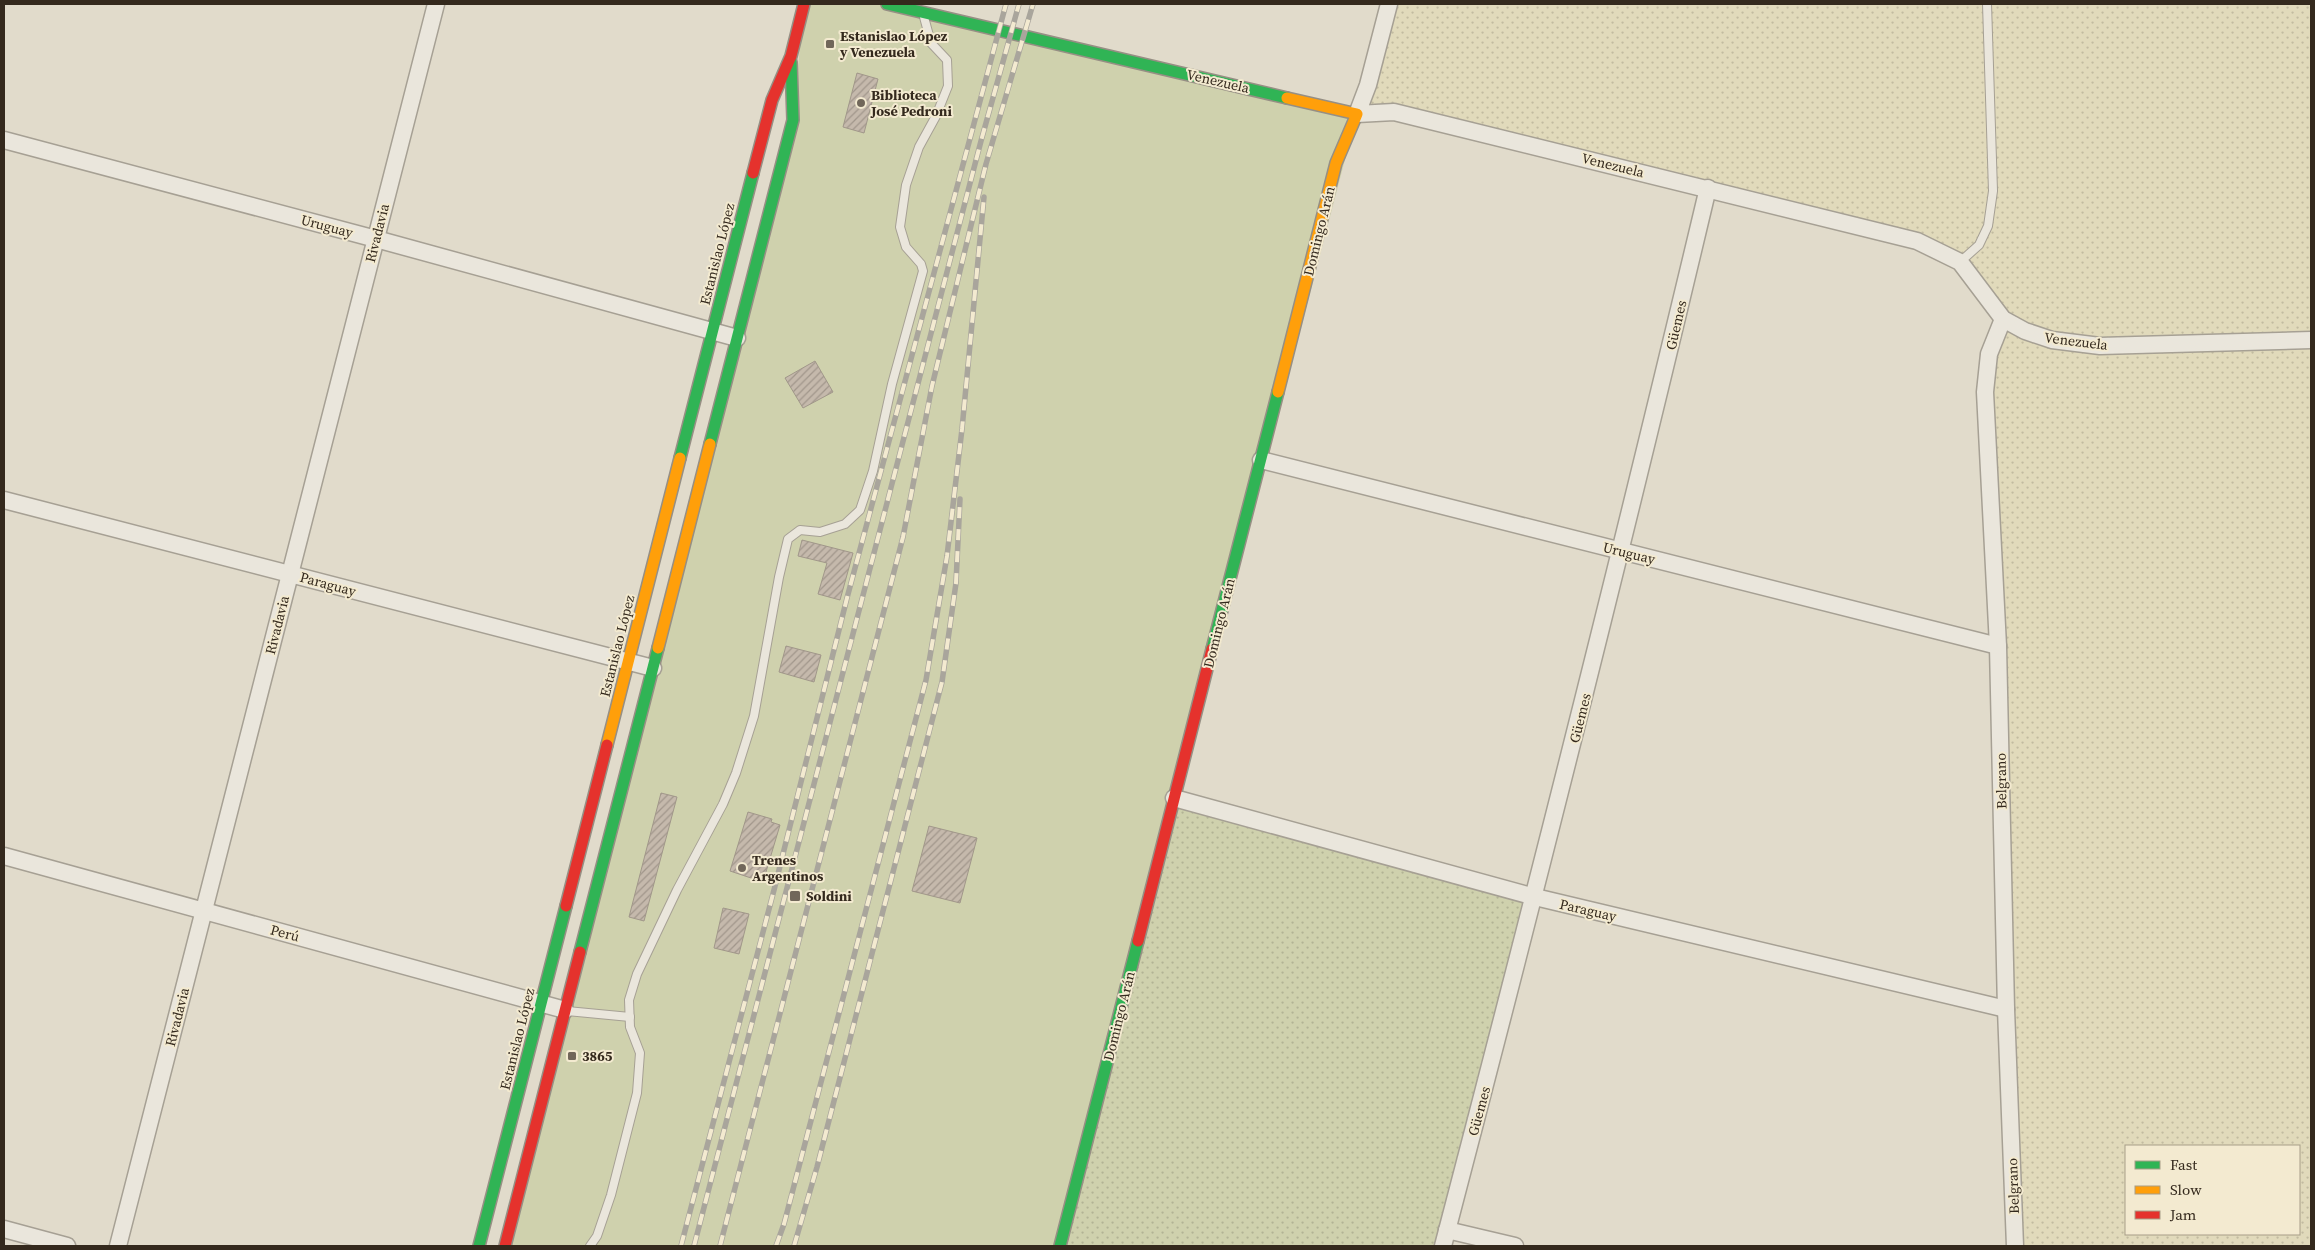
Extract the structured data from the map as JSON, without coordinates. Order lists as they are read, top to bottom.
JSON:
{
  "streets": {
    "main road": ["Venezuela", "Domingo Arán", "Estanislao López"],
    "street": [
      "Uruguay",
      "Rivadavia",
      "Güemes",
      "Paraguay",
      "Belgrano",
      "Perú"
    ]
  },
  "crossings": [
    ["Venezuela", "Domingo Arán"],
    ["Venezuela", "Güemes"],
    ["Venezuela", "Belgrano"],
    ["Uruguay", "Domingo Arán"],
    ["Uruguay", "Rivadavia"],
    ["Uruguay", "Estanislao López"],
    ["Uruguay", "Güemes"],
    ["Uruguay", "Belgrano"],
    ["Domingo Arán", "Paraguay"],
    ["Rivadavia", "Paraguay"],
    ["Rivadavia", "Perú"],
    ["Estanislao López", "Paraguay"],
    ["Estanislao López", "Perú"],
    ["Güemes", "Paraguay"],
    ["Paraguay", "Belgrano"]
  ],
  "places": {
    "transit": ["Estanislao López y Venezuela", "Soldini", "3865"],
    "other": ["Biblioteca José Pedroni", "Trenes Argentinos"]
  },
  "legend": ["Fast", "Slow", "Jam"]
}
